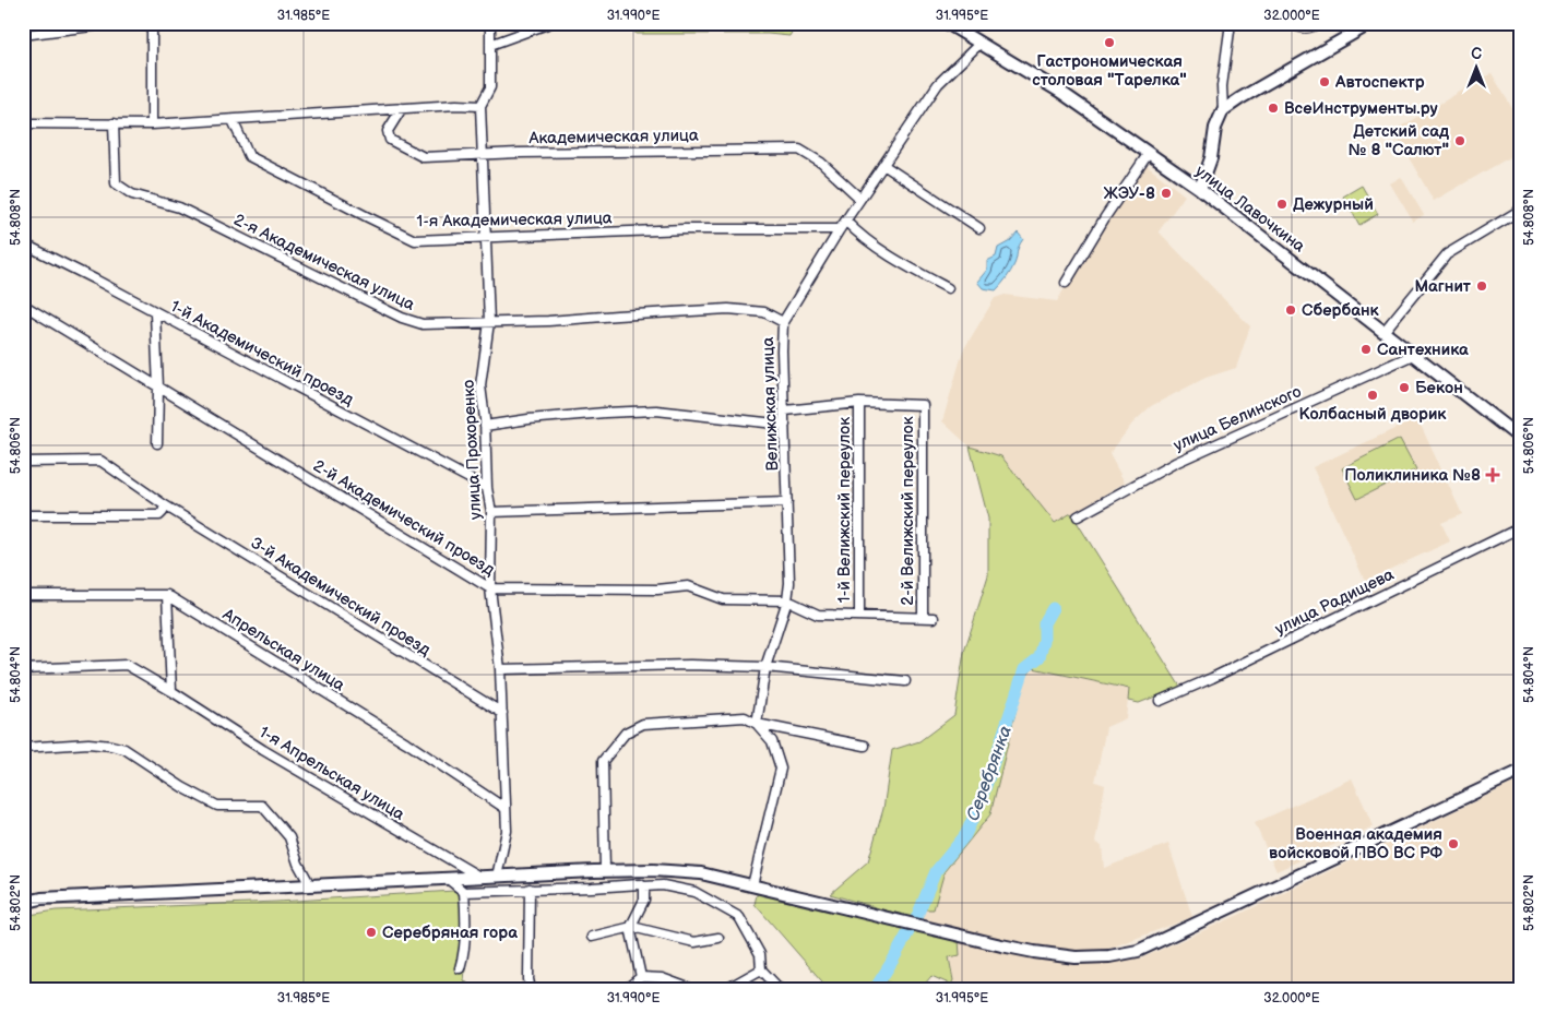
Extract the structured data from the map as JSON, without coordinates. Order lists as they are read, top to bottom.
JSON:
{
  "streets": {
    "street": [
      "Академическая улица",
      "улица Лавочкина",
      "1-я Академическая улица",
      "2-я Академическая улица",
      "1-й Академический проезд",
      "Велижская улица",
      "улица Белинского",
      "улица Прохоренко",
      "1-й Велижский переулок",
      "2-й Велижский переулок",
      "2-й Академический проезд",
      "3-й Академический проезд",
      "улица Радищева",
      "Апрельская улица",
      "1-я Апрельская улица"
    ]
  },
  "crossings": [
    ["Академическая улица", "Велижская улица"],
    ["Академическая улица", "улица Прохоренко"],
    ["улица Лавочкина", "Велижская улица"],
    ["улица Лавочкина", "улица Белинского"],
    ["1-я Академическая улица", "Велижская улица"],
    ["1-я Академическая улица", "улица Прохоренко"],
    ["2-я Академическая улица", "Велижская улица"],
    ["2-я Академическая улица", "улица Прохоренко"],
    ["1-й Академический проезд", "улица Прохоренко"],
    ["Велижская улица", "2-й Академический проезд"],
    ["улица Прохоренко", "2-й Академический проезд"],
    ["улица Прохоренко", "3-й Академический проезд"],
    ["улица Прохоренко", "Апрельская улица"],
    ["1-й Велижский переулок", "2-й Велижский переулок"]
  ],
  "water": ["Серебрянка"],
  "places": {
    "other": [
      "Гастрономическая столовая \"Тарелка\"",
      "Автоспектр",
      "ВсеИнструменты.ру",
      "Детский сад № 8 \"Салют\"",
      "ЖЭУ-8",
      "Дежурный",
      "Магнит",
      "Сбербанк",
      "Сантехника",
      "Бекон",
      "Колбасный дворик",
      "Военная академия войсковой ПВО ВС РФ",
      "Серебряная гора"
    ],
    "health": ["Поликлиника №8"]
  },
  "north": "top",
  "coordinates": [
    "31.985°E",
    "31.990°E",
    "31.995°E",
    "32.000°E",
    "54.808°N",
    "54.806°N",
    "54.804°N",
    "54.802°N"
  ]
}
